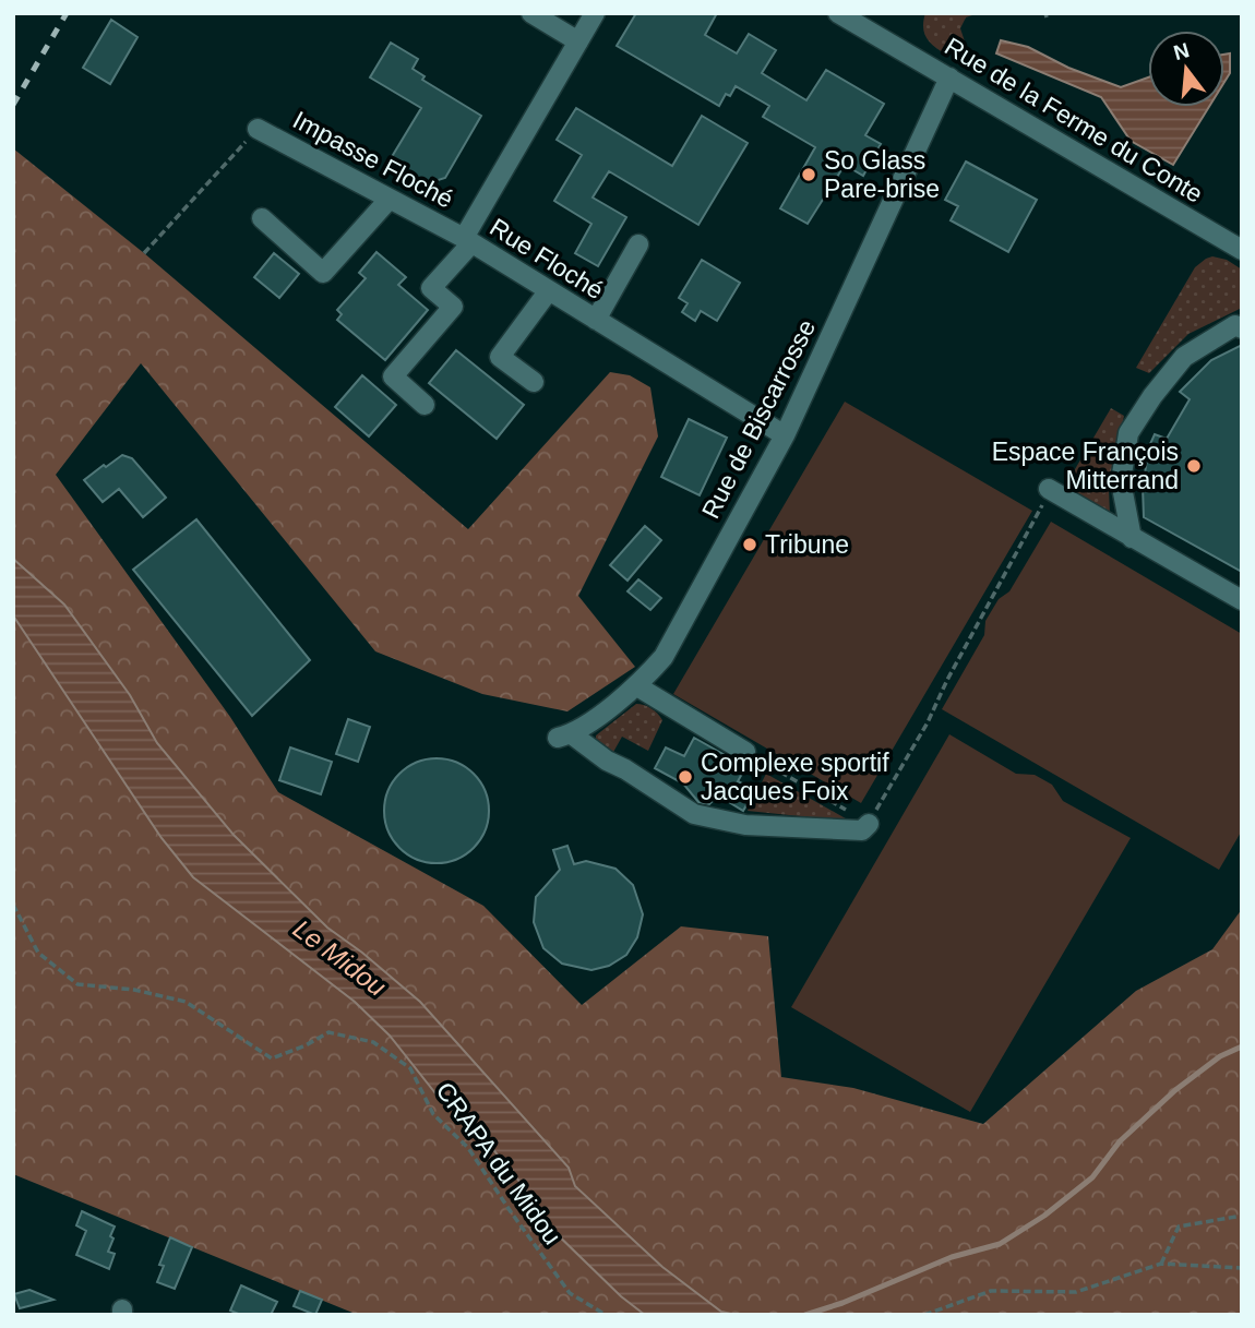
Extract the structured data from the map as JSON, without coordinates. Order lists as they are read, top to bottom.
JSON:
{
  "streets": {
    "street": [
      "Rue de la Ferme du Conte",
      "Impasse Floché",
      "Rue Floché",
      "Rue de Biscarrosse"
    ],
    "path": ["CRAPA du Midou"]
  },
  "crossings": [
    ["Rue de la Ferme du Conte", "Rue de Biscarrosse"],
    ["Impasse Floché", "Rue Floché"],
    ["Rue Floché", "Rue de Biscarrosse"]
  ],
  "water": ["Le Midou"],
  "places": [
    "So Glass Pare-brise",
    "Espace François Mitterrand",
    "Tribune",
    "Complexe sportif Jacques Foix"
  ],
  "north": "top"
}
